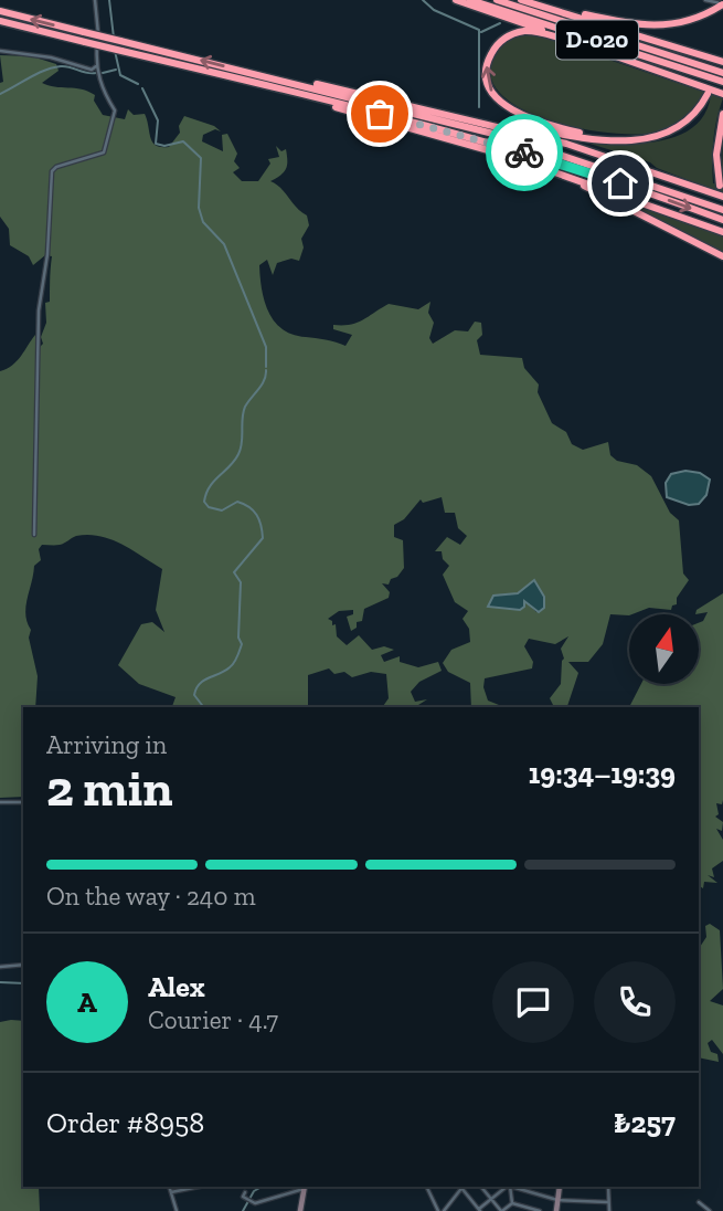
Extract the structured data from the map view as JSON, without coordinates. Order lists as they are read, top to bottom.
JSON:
{
  "streets": {
    "highway": ["D-020"]
  },
  "north": "top",
  "page": {
    "heading": ["2 min", "Arriving in", "19:34–19:39"],
    "panel": [
      "Alex",
      "Courier · 4.7",
      "Order #8958",
      "₺257"
    ],
    "bar": "On the way · 240 m",
    "round": "A"
  }
}
